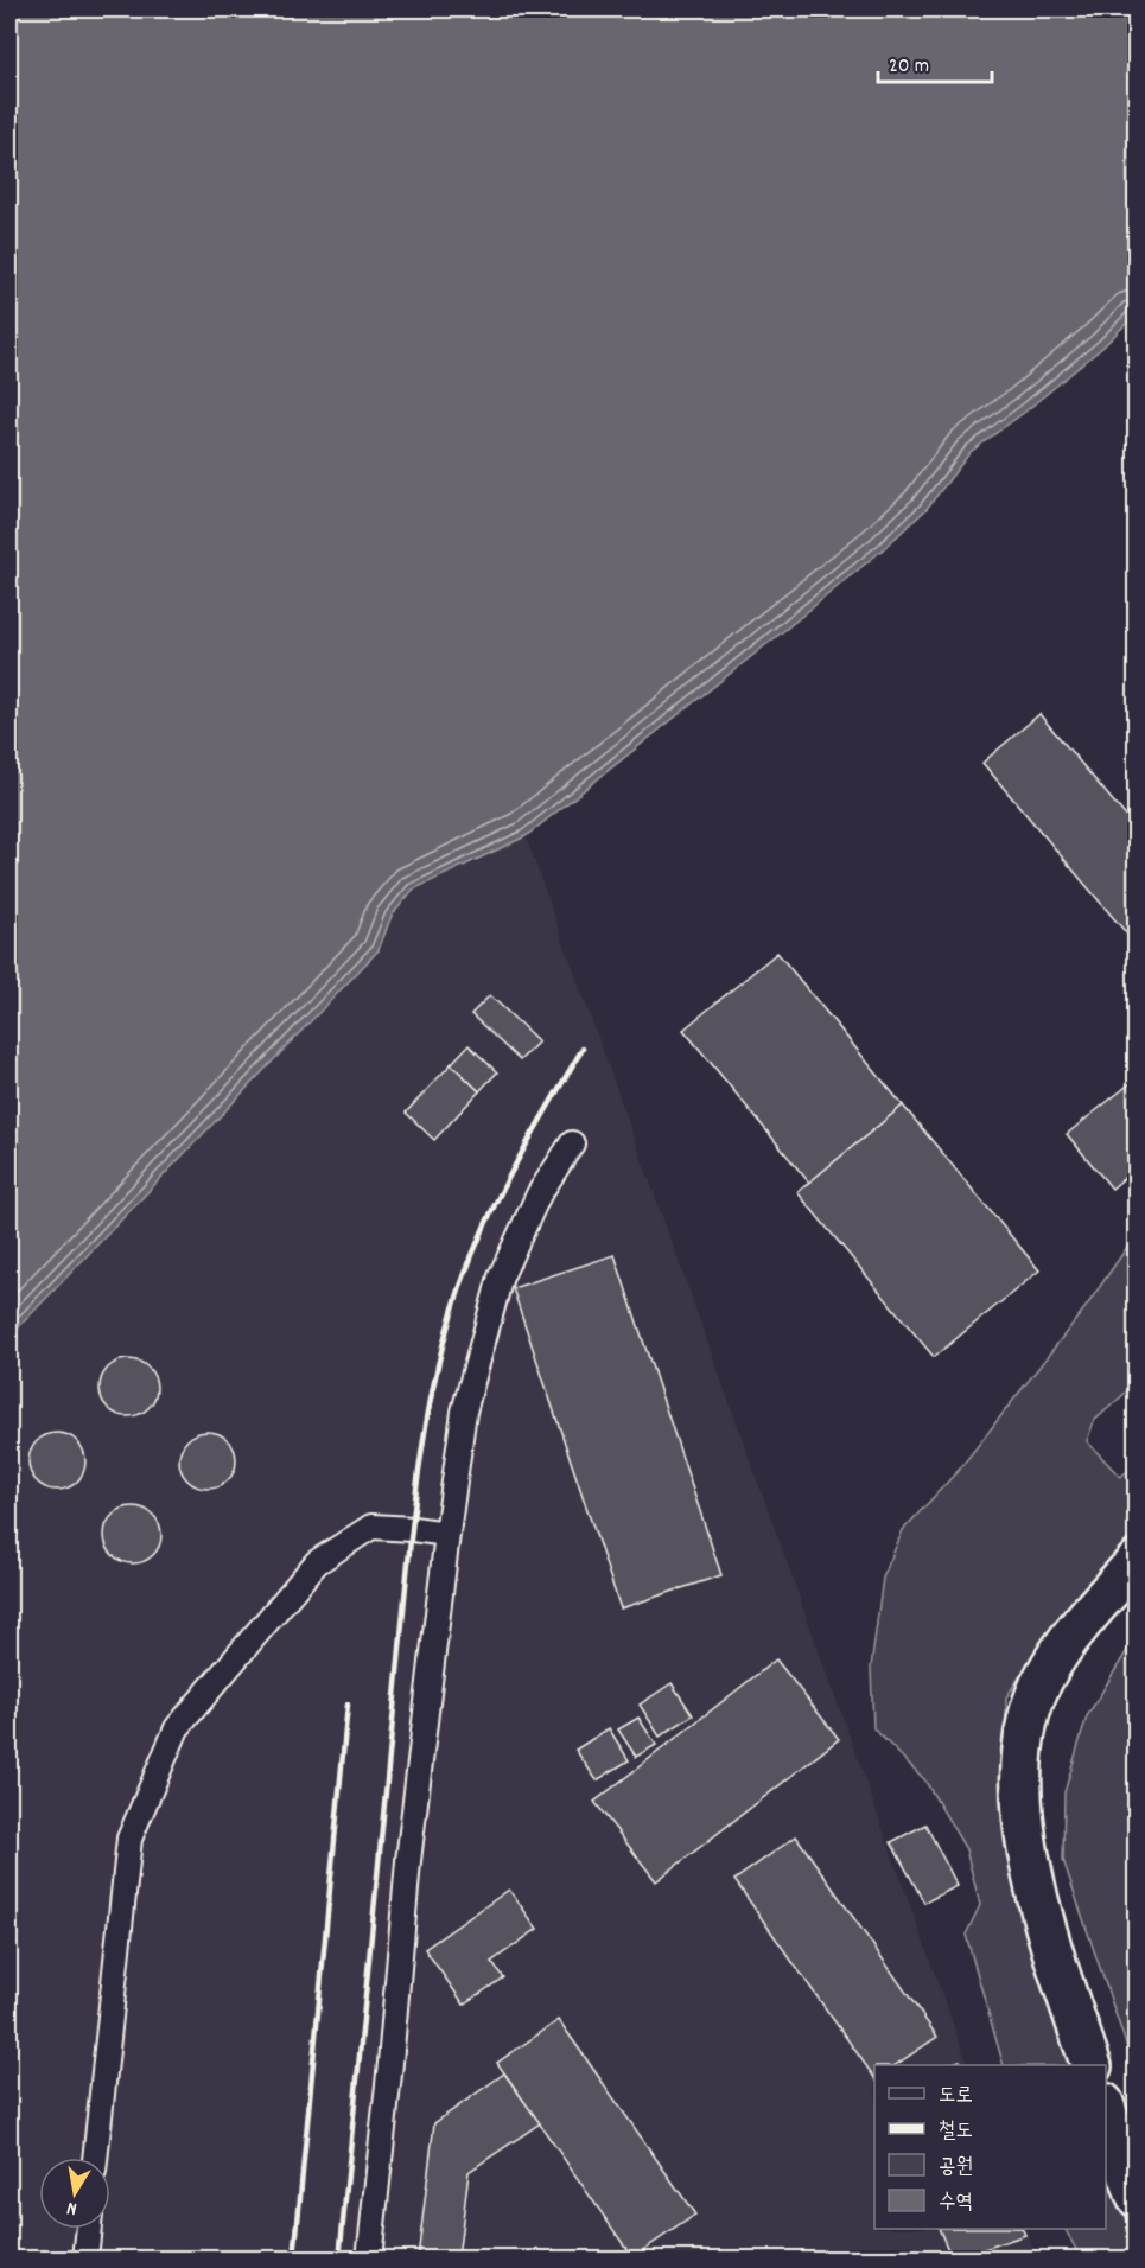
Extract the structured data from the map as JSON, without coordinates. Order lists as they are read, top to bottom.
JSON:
{
  "legend": [
    "도로",
    "철도",
    "공원",
    "수역"
  ],
  "scale_bar": "20 m",
  "north": "bottom"
}
